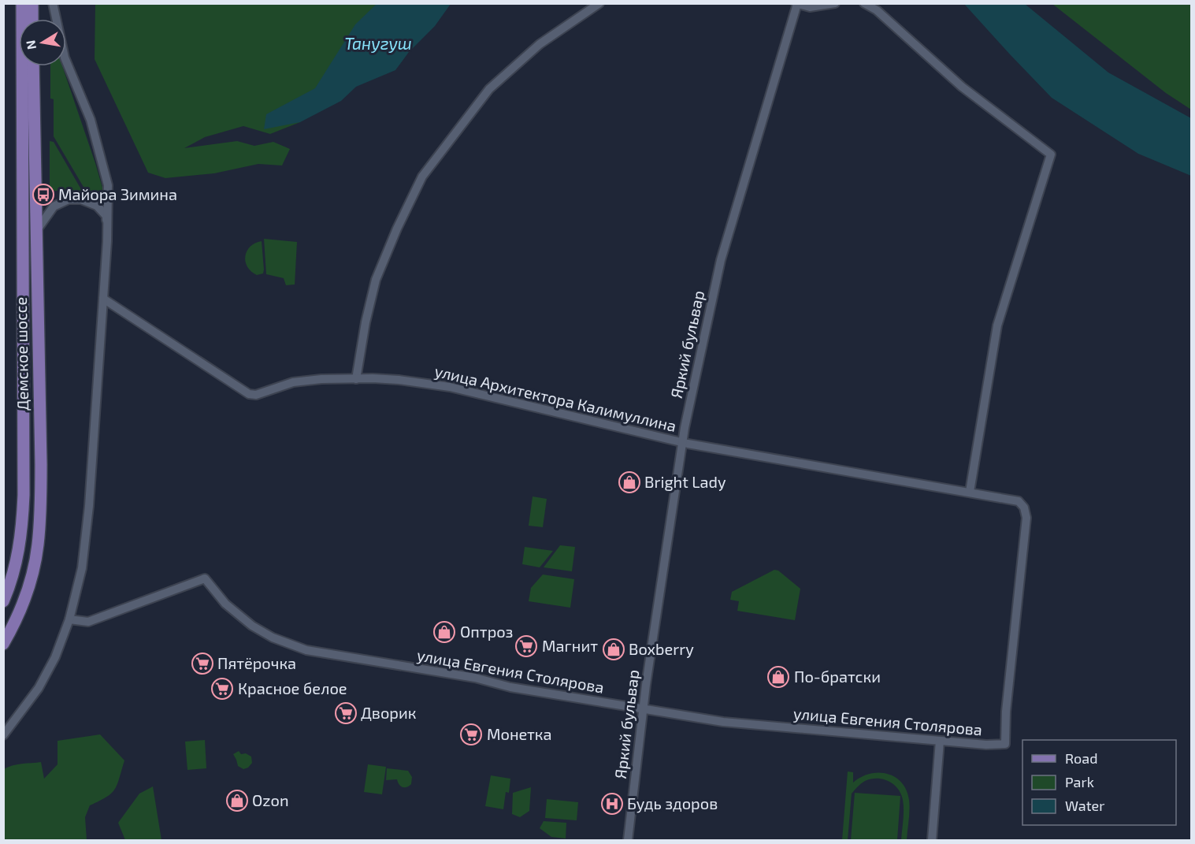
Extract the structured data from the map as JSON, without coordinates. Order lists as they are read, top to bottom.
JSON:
{
  "streets": {
    "main road": ["Демское шоссе"],
    "street": ["Яркий бульвар", "улица Архитектора Калимуллина", "улица Евгения Столярова"]
  },
  "crossings": [
    ["Яркий бульвар", "улица Архитектора Калимуллина"],
    ["Яркий бульвар", "улица Евгения Столярова"],
    ["улица Архитектора Калимуллина", "улица Евгения Столярова"]
  ],
  "water": ["Танугуш"],
  "places": {
    "bus stop": ["Майора Зимина"],
    "shop": [
      "Bright Lady",
      "Оптроз",
      "Boxberry",
      "По-братски",
      "Ozon"
    ],
    "supermarket": [
      "Магнит",
      "Пятёрочка",
      "Красное белое",
      "Дворик",
      "Монетка"
    ],
    "hospital": ["Будь здоров"]
  },
  "legend": ["Road", "Park", "Water"],
  "north": "left"
}
